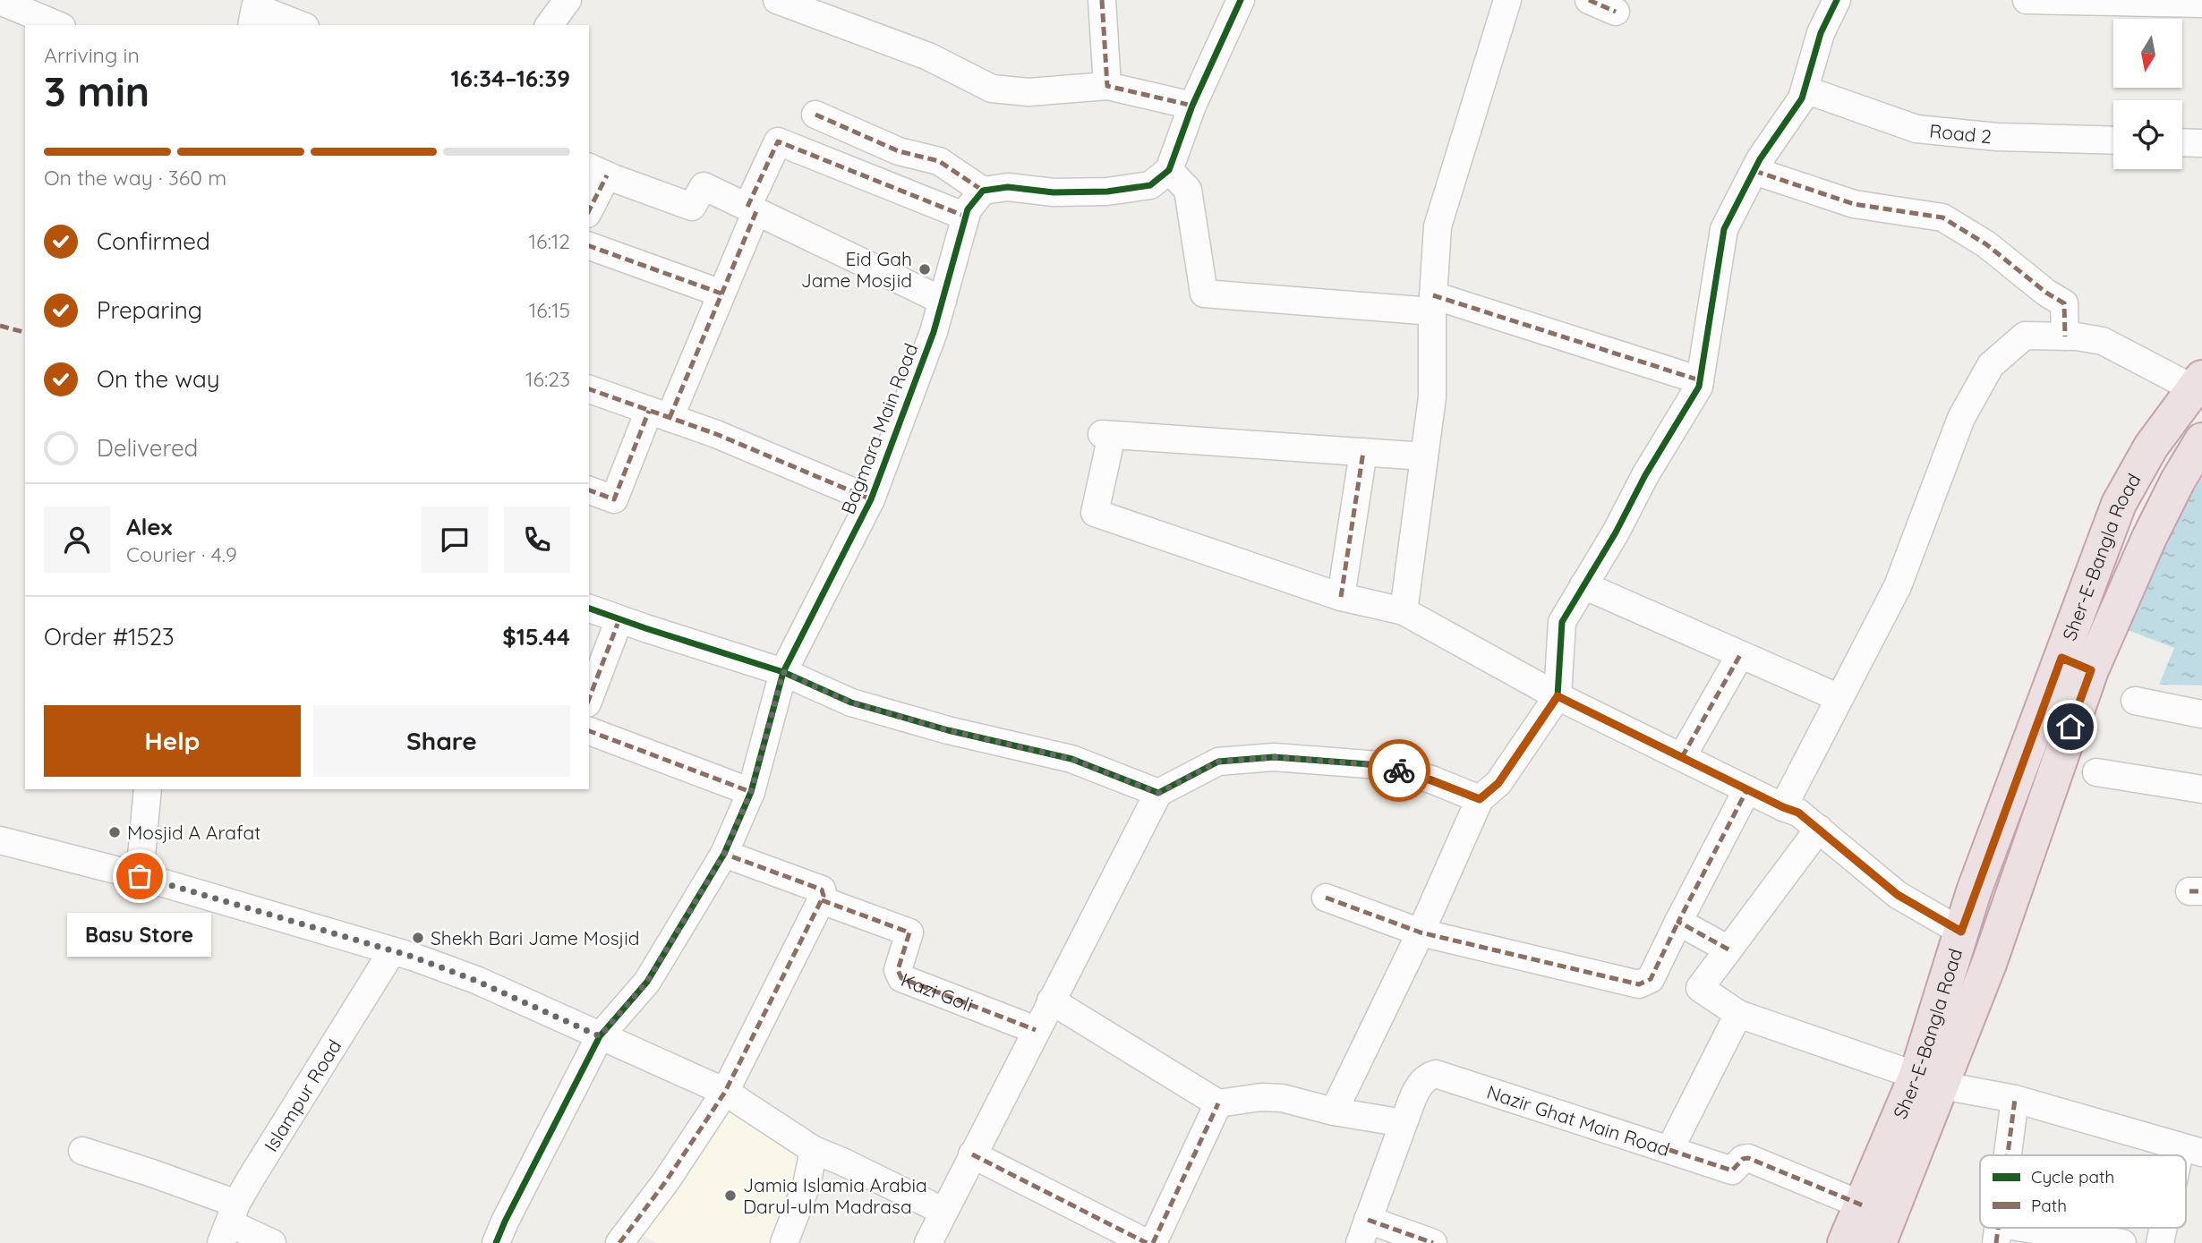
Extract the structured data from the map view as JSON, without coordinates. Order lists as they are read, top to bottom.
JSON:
{
  "streets": {
    "highway": ["Sher-E-Bangla Road"],
    "street": [
      "Road 2",
      "Bagmara Main Road",
      "Kazi Goli",
      "Islampur Road",
      "Nazir Ghat Main Road"
    ]
  },
  "places": [
    "Eid Gah Jame Mosjid",
    "Mosjid A Arafat",
    "Basu Store",
    "Shekh Bari Jame Mosjid",
    "Jamia Islamia Arabia Darul-ulm Madrasa"
  ],
  "legend": ["Cycle path", "Path"],
  "north": "bottom",
  "page": {
    "heading": ["3 min", "Arriving in", "16:34–16:39"],
    "panel": [
      "Alex",
      "Courier · 4.9",
      "Order #1523",
      "$15.44"
    ],
    "bar": "On the way · 360 m",
    "list": [
      ["Confirmed", "16:12"],
      ["Preparing", "16:15"],
      ["On the way", "16:23"],
      "Delivered"
    ],
    "buttons": ["Help", "Share"],
    "bubble": "Basu Store"
  }
}
